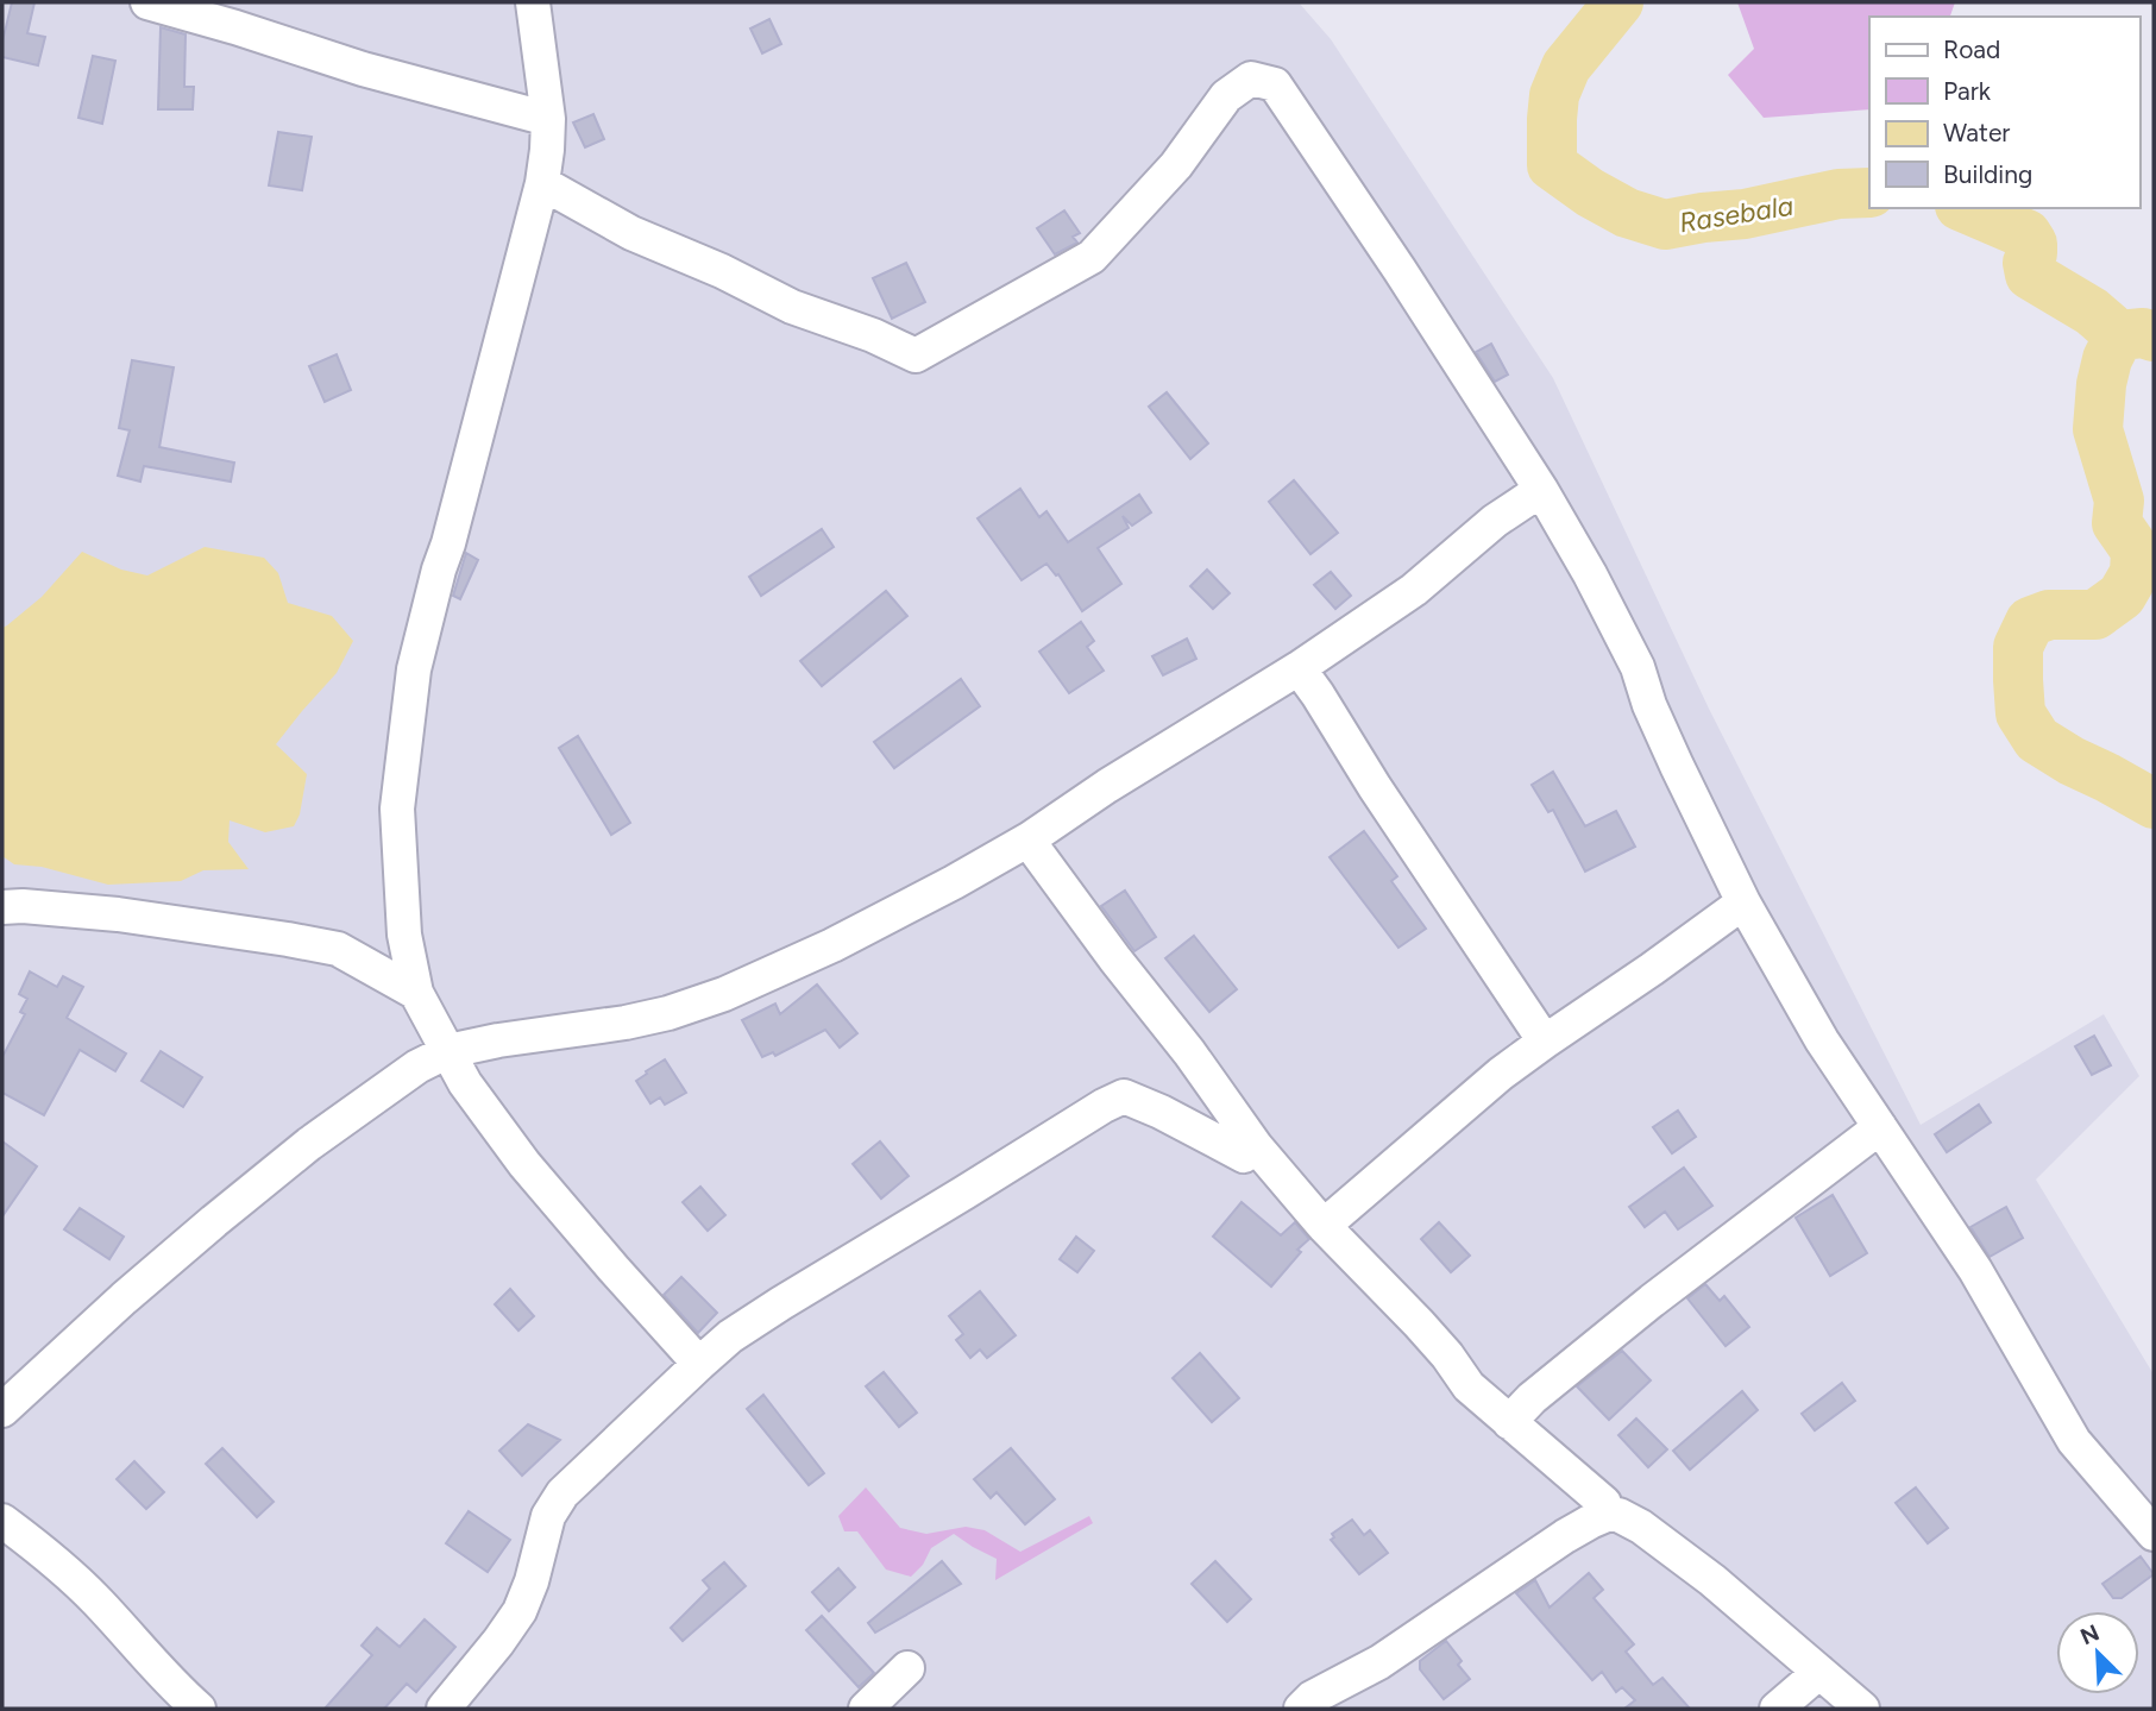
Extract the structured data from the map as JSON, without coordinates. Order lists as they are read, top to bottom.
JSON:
{
  "water": ["Rasebala"],
  "legend": [
    "Road",
    "Park",
    "Water",
    "Building"
  ],
  "north": "top left"
}
